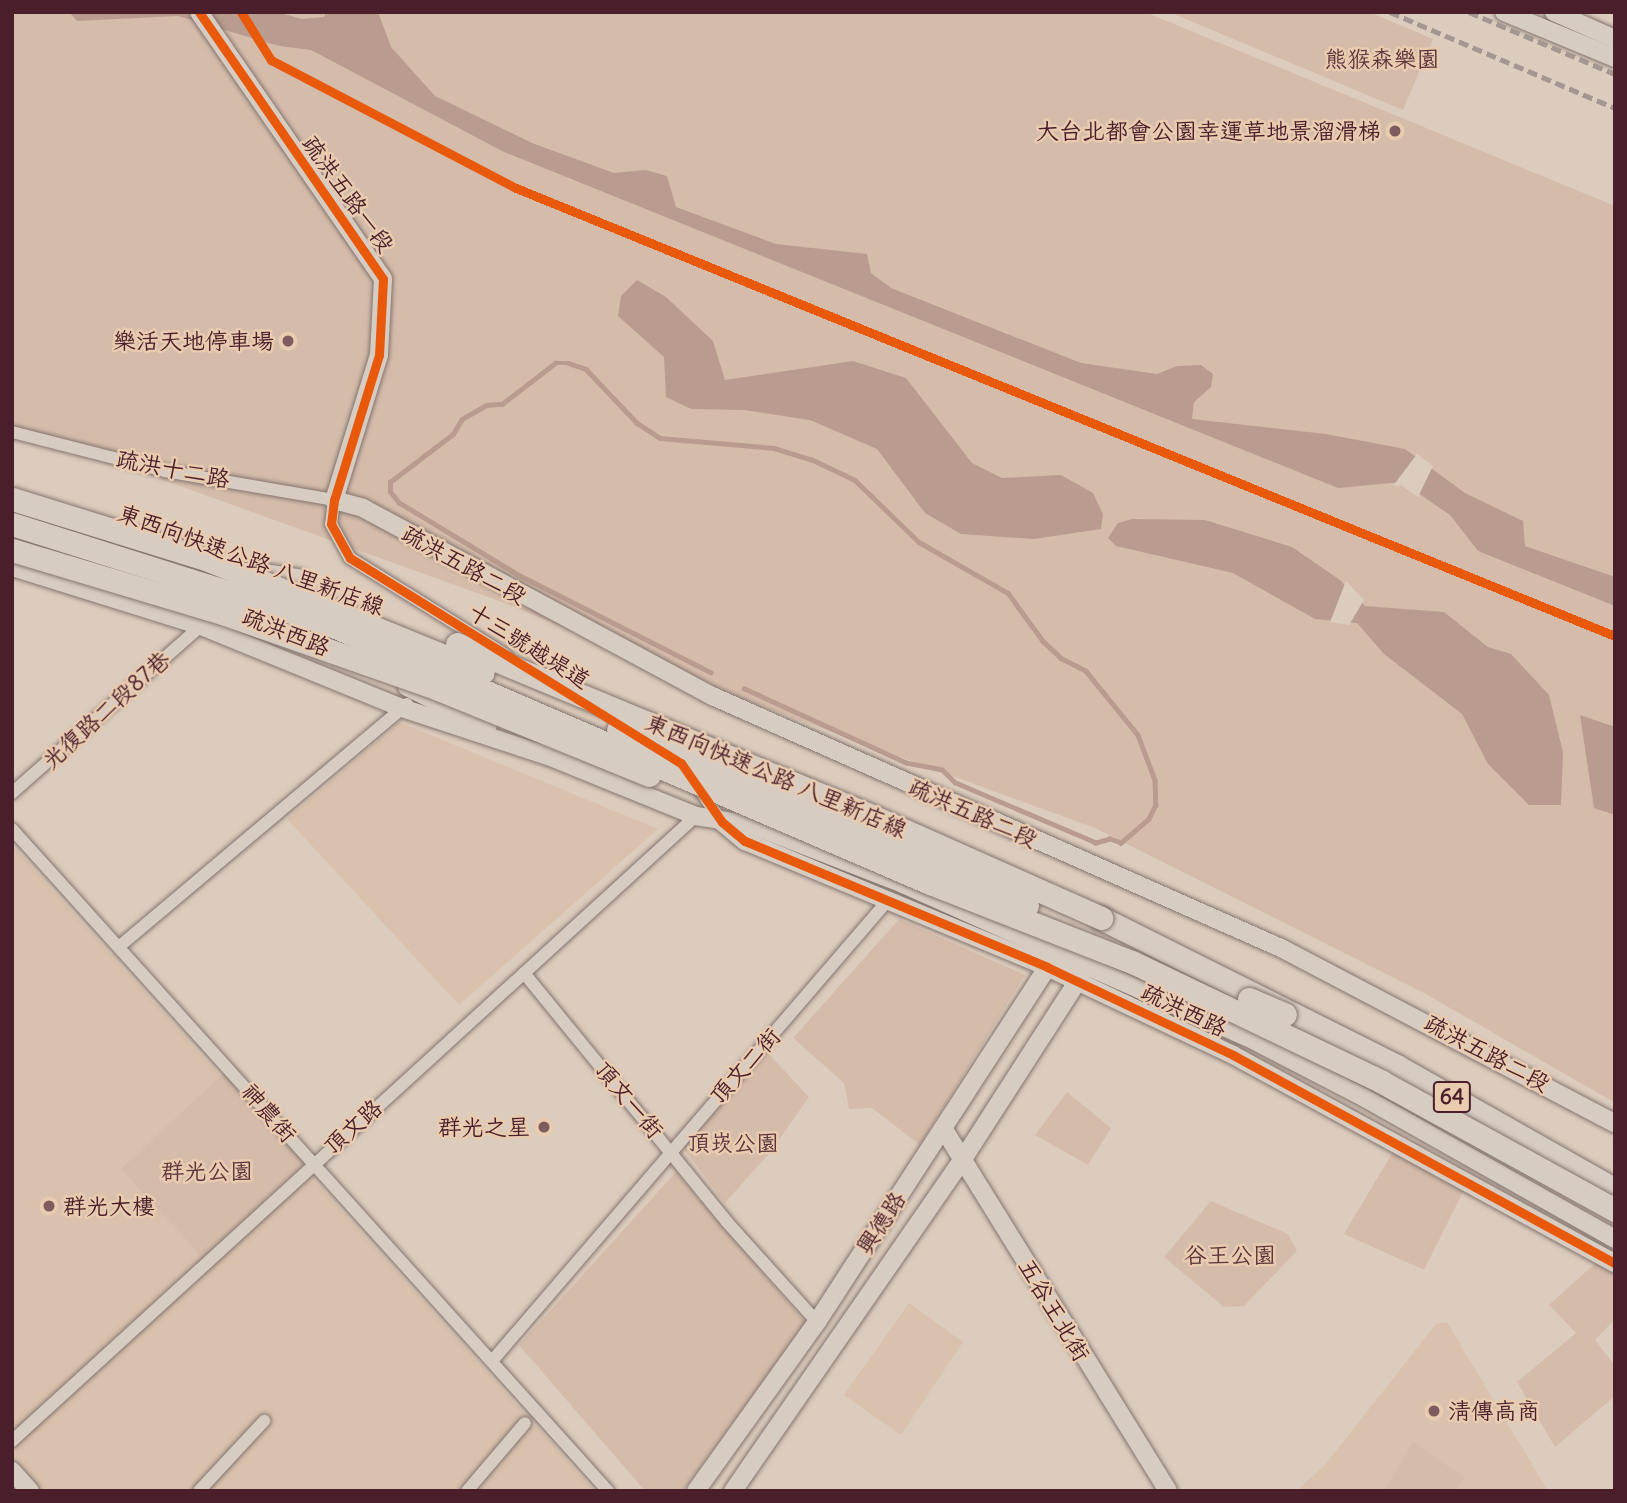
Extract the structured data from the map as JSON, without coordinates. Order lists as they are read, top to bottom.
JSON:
{
  "streets": {
    "highway": ["東西向快速公路 八里新店線", "64"],
    "street": [
      "疏洪五路一段",
      "疏洪十二路",
      "疏洪五路二段",
      "疏洪西路",
      "十三號越堤道",
      "光復路二段87巷",
      "頂文二街",
      "頂文一街",
      "神農街",
      "頂文路",
      "興德路",
      "五谷王北街"
    ]
  },
  "crossings": [
    ["疏洪五路一段", "疏洪十二路"],
    ["疏洪五路一段", "疏洪五路二段"],
    ["疏洪五路一段", "十三號越堤道"],
    ["疏洪十二路", "疏洪五路二段"],
    ["疏洪十二路", "十三號越堤道"],
    ["疏洪五路二段", "十三號越堤道"],
    ["疏洪西路", "十三號越堤道"],
    ["疏洪西路", "光復路二段87巷"],
    ["疏洪西路", "頂文二街"],
    ["疏洪西路", "頂文路"],
    ["疏洪西路", "興德路"],
    ["頂文二街", "頂文一街"],
    ["頂文二街", "神農街"],
    ["頂文一街", "頂文路"],
    ["頂文一街", "興德路"],
    ["神農街", "頂文路"],
    ["興德路", "五谷王北街"]
  ],
  "parks": [
    "熊猴森樂園",
    "頂崁公園",
    "群光公園",
    "谷王公園"
  ],
  "places": [
    "大台北都會公園幸運草地景溜滑梯",
    "樂活天地停車場",
    "群光之星",
    "群光大樓",
    "清傳高商"
  ]
}
